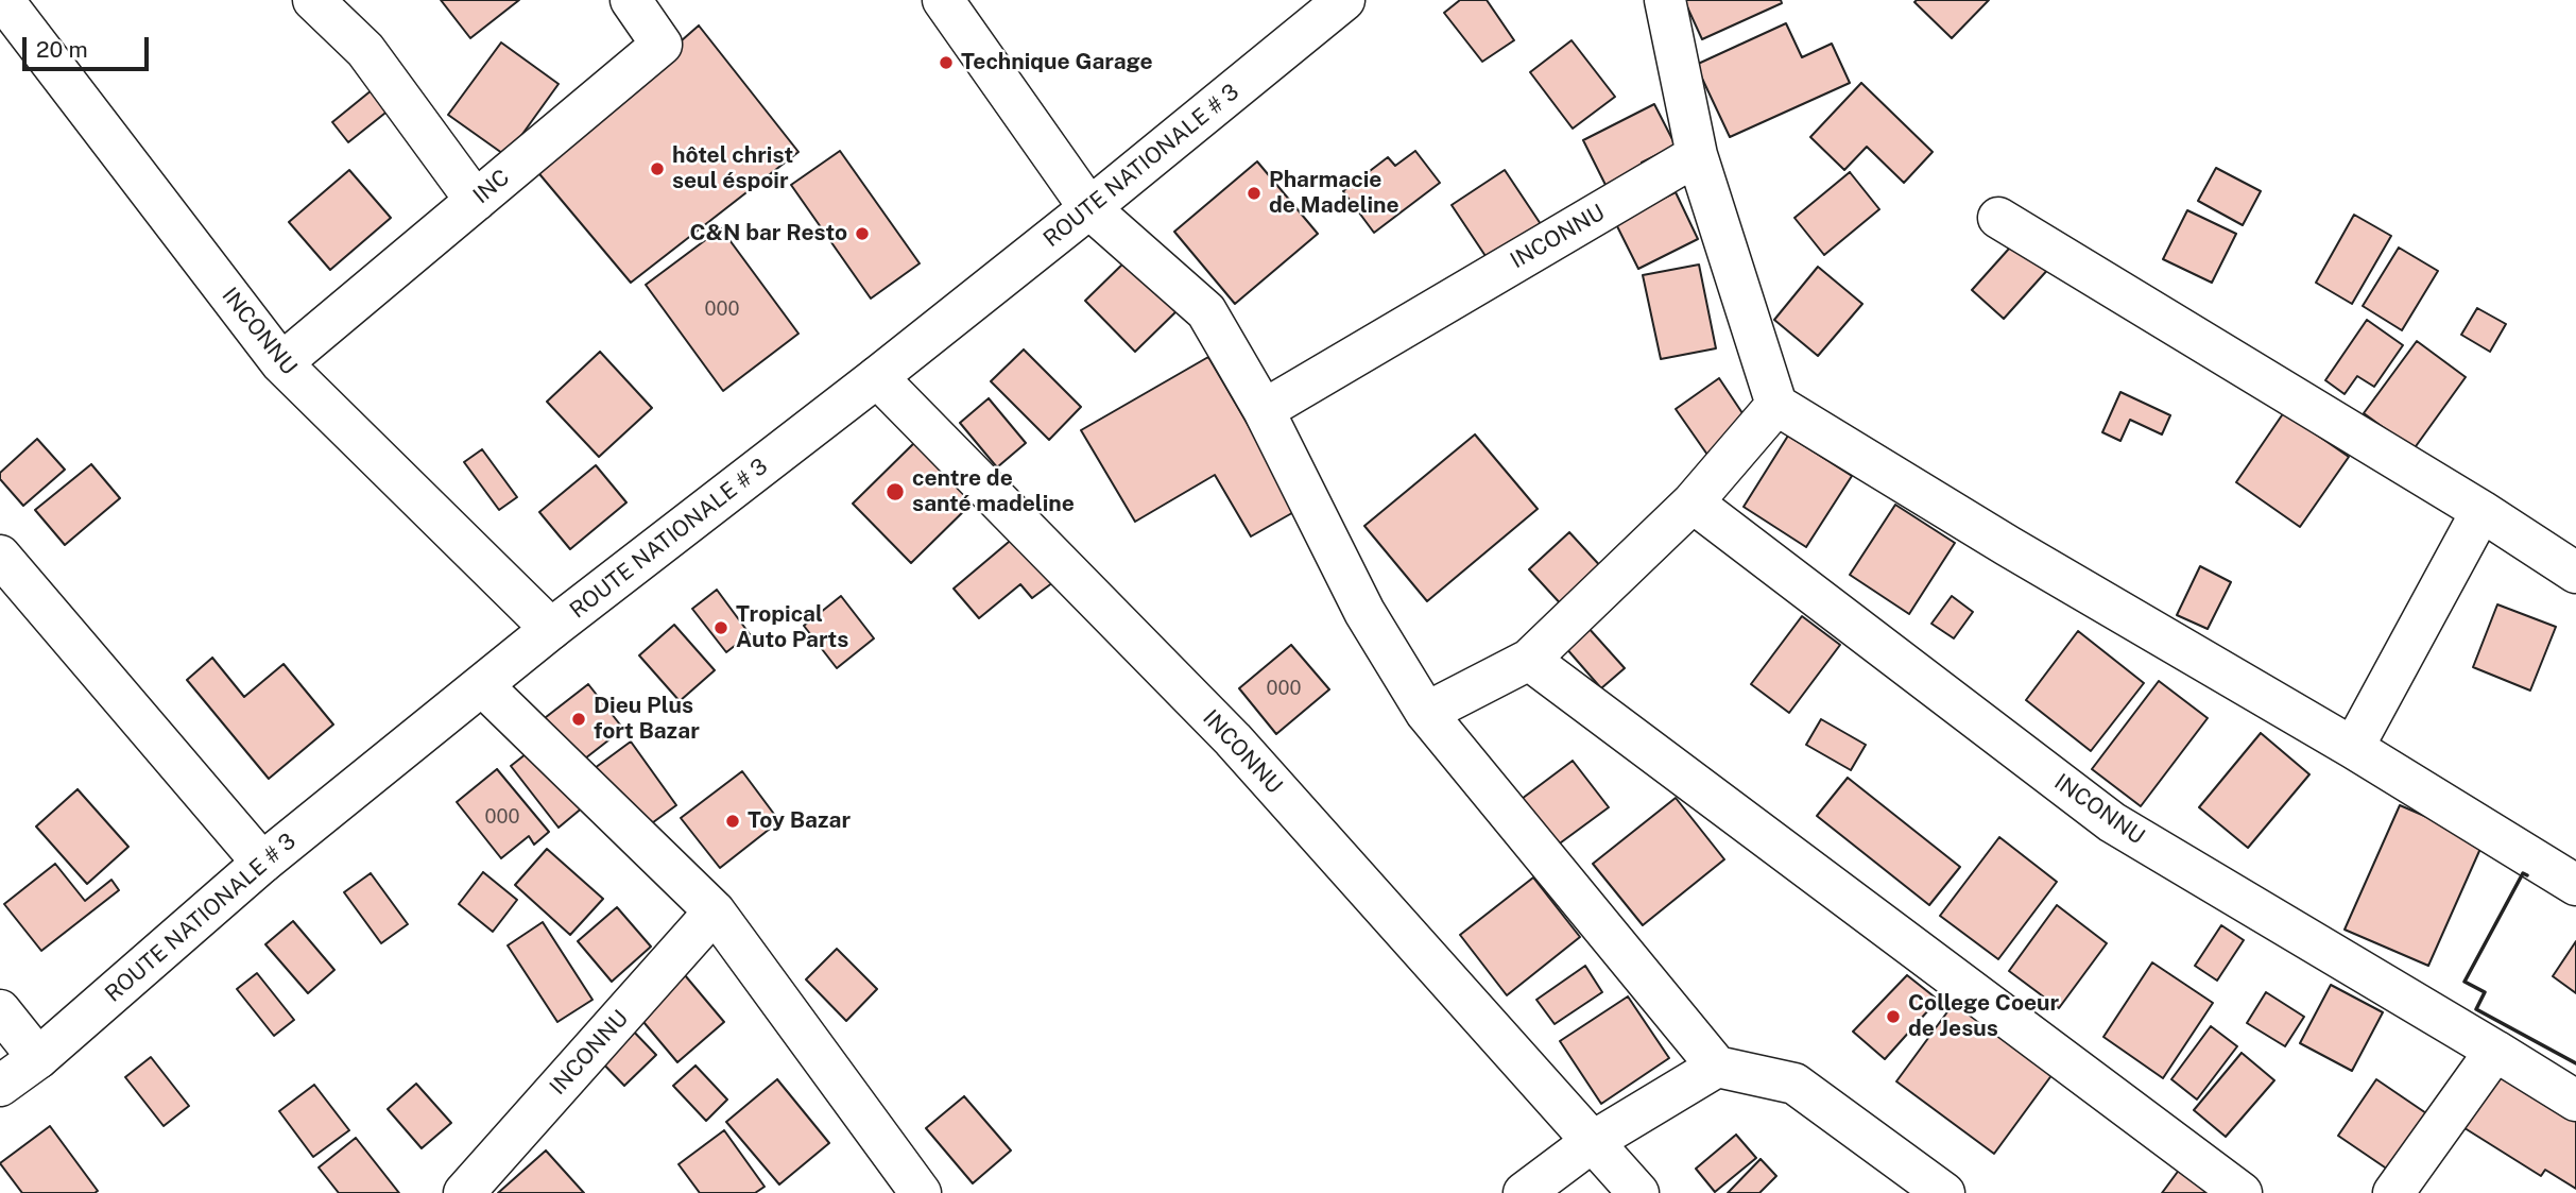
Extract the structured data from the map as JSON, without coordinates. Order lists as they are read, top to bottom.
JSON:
{
  "streets": {
    "street": ["ROUTE NATIONALE # 3", "INC", "INCONNU"]
  },
  "crossings": [
    ["ROUTE NATIONALE # 3", "INCONNU"],
    ["INC", "INCONNU"]
  ],
  "places": [
    "Technique Garage",
    "hôtel christ seul éspoir",
    "Pharmacie de Madeline",
    "C&N bar Resto",
    "centre de santé madeline",
    "Tropical Auto Parts",
    "Dieu Plus fort Bazar",
    "Toy Bazar",
    "College Coeur de Jesus"
  ],
  "house_numbers": ["000", "000", "000"],
  "scale_bar": "20 m"
}
